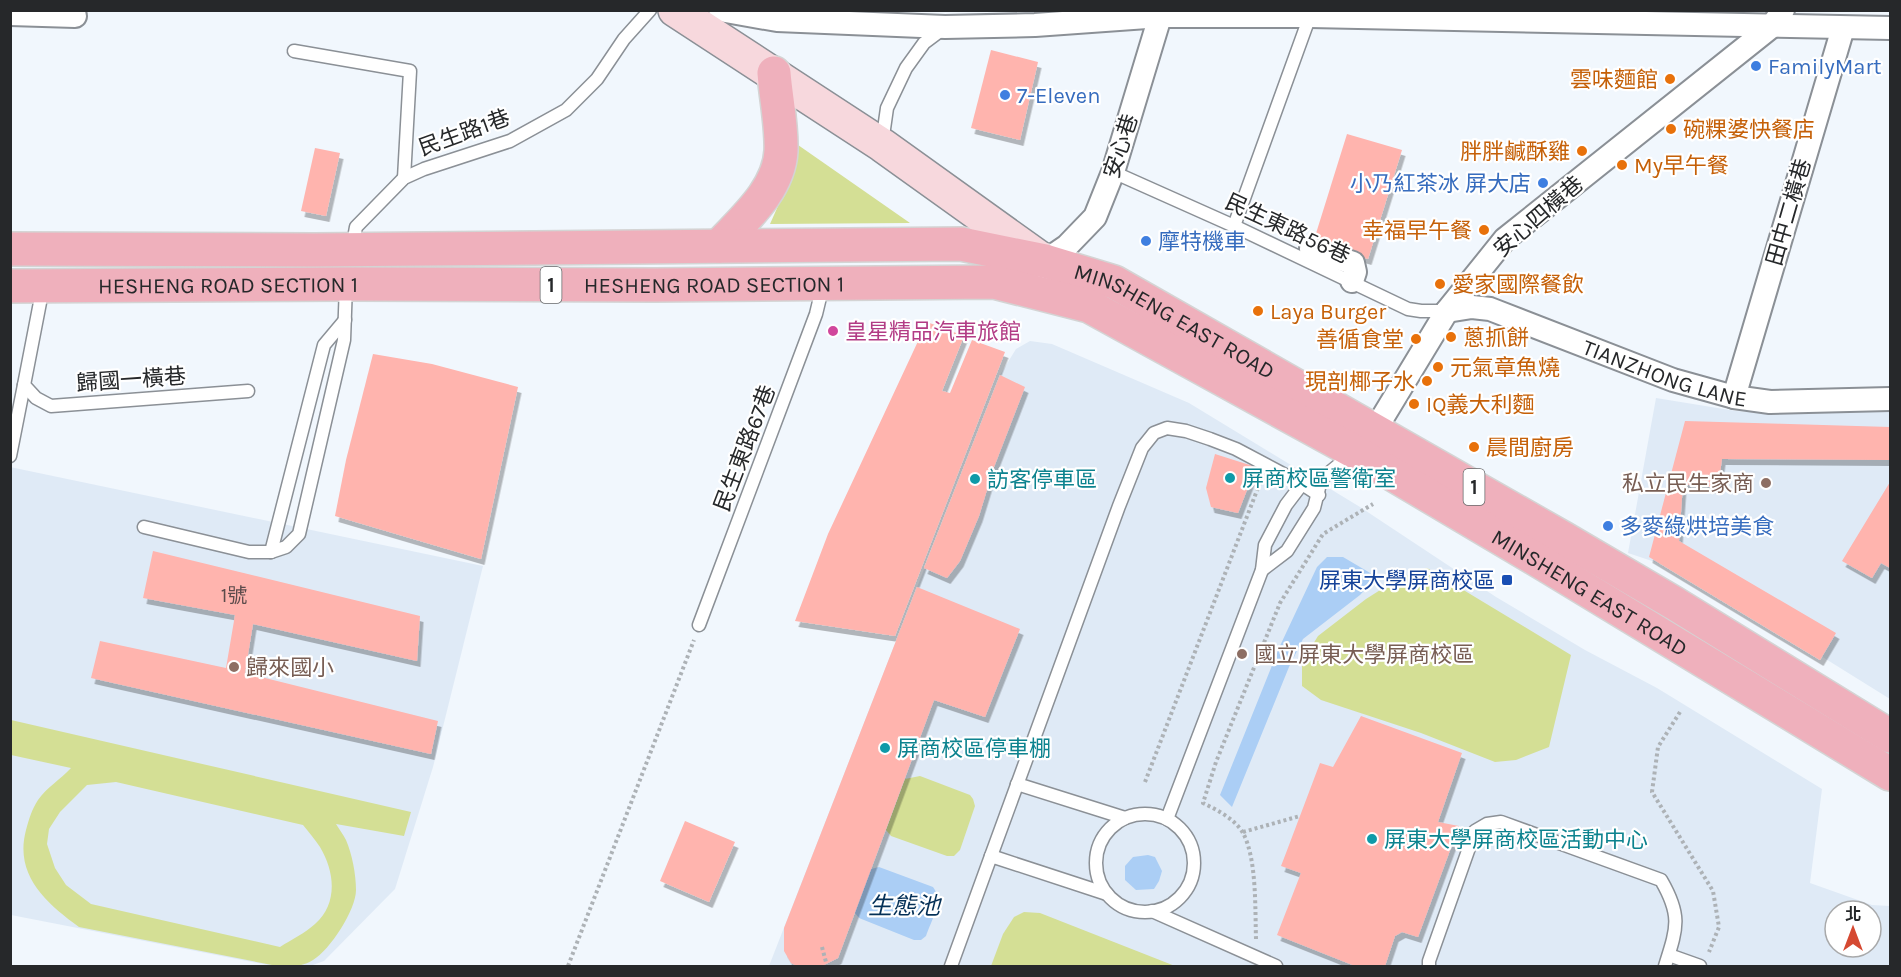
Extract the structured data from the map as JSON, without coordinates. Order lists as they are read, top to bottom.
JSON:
{
  "streets": {
    "main road": ["HESHENG ROAD SECTION 1", "1", "MINSHENG EAST ROAD"],
    "street": [
      "安心巷",
      "田中二橫巷",
      "安心四橫巷",
      "TIANZHONG LANE"
    ],
    "lane": [
      "民生路1巷",
      "民生東路56巷",
      "歸國一橫巷",
      "民生東路67巷"
    ]
  },
  "crossings": [
    ["民生路1巷", "HESHENG ROAD SECTION 1"],
    ["安心巷", "民生東路56巷"],
    ["安心巷", "HESHENG ROAD SECTION 1"],
    ["安心巷", "MINSHENG EAST ROAD"],
    ["田中二橫巷", "TIANZHONG LANE"],
    ["安心四橫巷", "民生東路56巷"],
    ["安心四橫巷", "MINSHENG EAST ROAD"],
    ["安心四橫巷", "TIANZHONG LANE"],
    ["民生東路56巷", "TIANZHONG LANE"],
    ["HESHENG ROAD SECTION 1", "MINSHENG EAST ROAD"],
    ["HESHENG ROAD SECTION 1", "民生東路67巷"]
  ],
  "water": ["生態池"],
  "places": {
    "other": [
      "FamilyMart",
      "雲味麵館",
      "7-Eleven",
      "碗粿婆快餐店",
      "胖胖鹹酥雞",
      "My早午餐",
      "小乃紅茶冰 屏大店",
      "幸福早午餐",
      "摩特機車",
      "愛家國際餐飲",
      "Laya Burger",
      "皇星精品汽車旅館",
      "蔥抓餅",
      "善循食堂",
      "元氣章魚燒",
      "現剖椰子水",
      "IQ義大利麵",
      "晨間廚房",
      "屏商校區警衛室",
      "訪客停車區",
      "私立民生家商",
      "多麥綠烘培美食",
      "國立屏東大學屏商校區",
      "歸來國小",
      "屏商校區停車棚",
      "屏東大學屏商校區活動中心"
    ],
    "transit": ["屏東大學屏商校區"]
  },
  "house_numbers": ["1號"],
  "north": "top"
}
